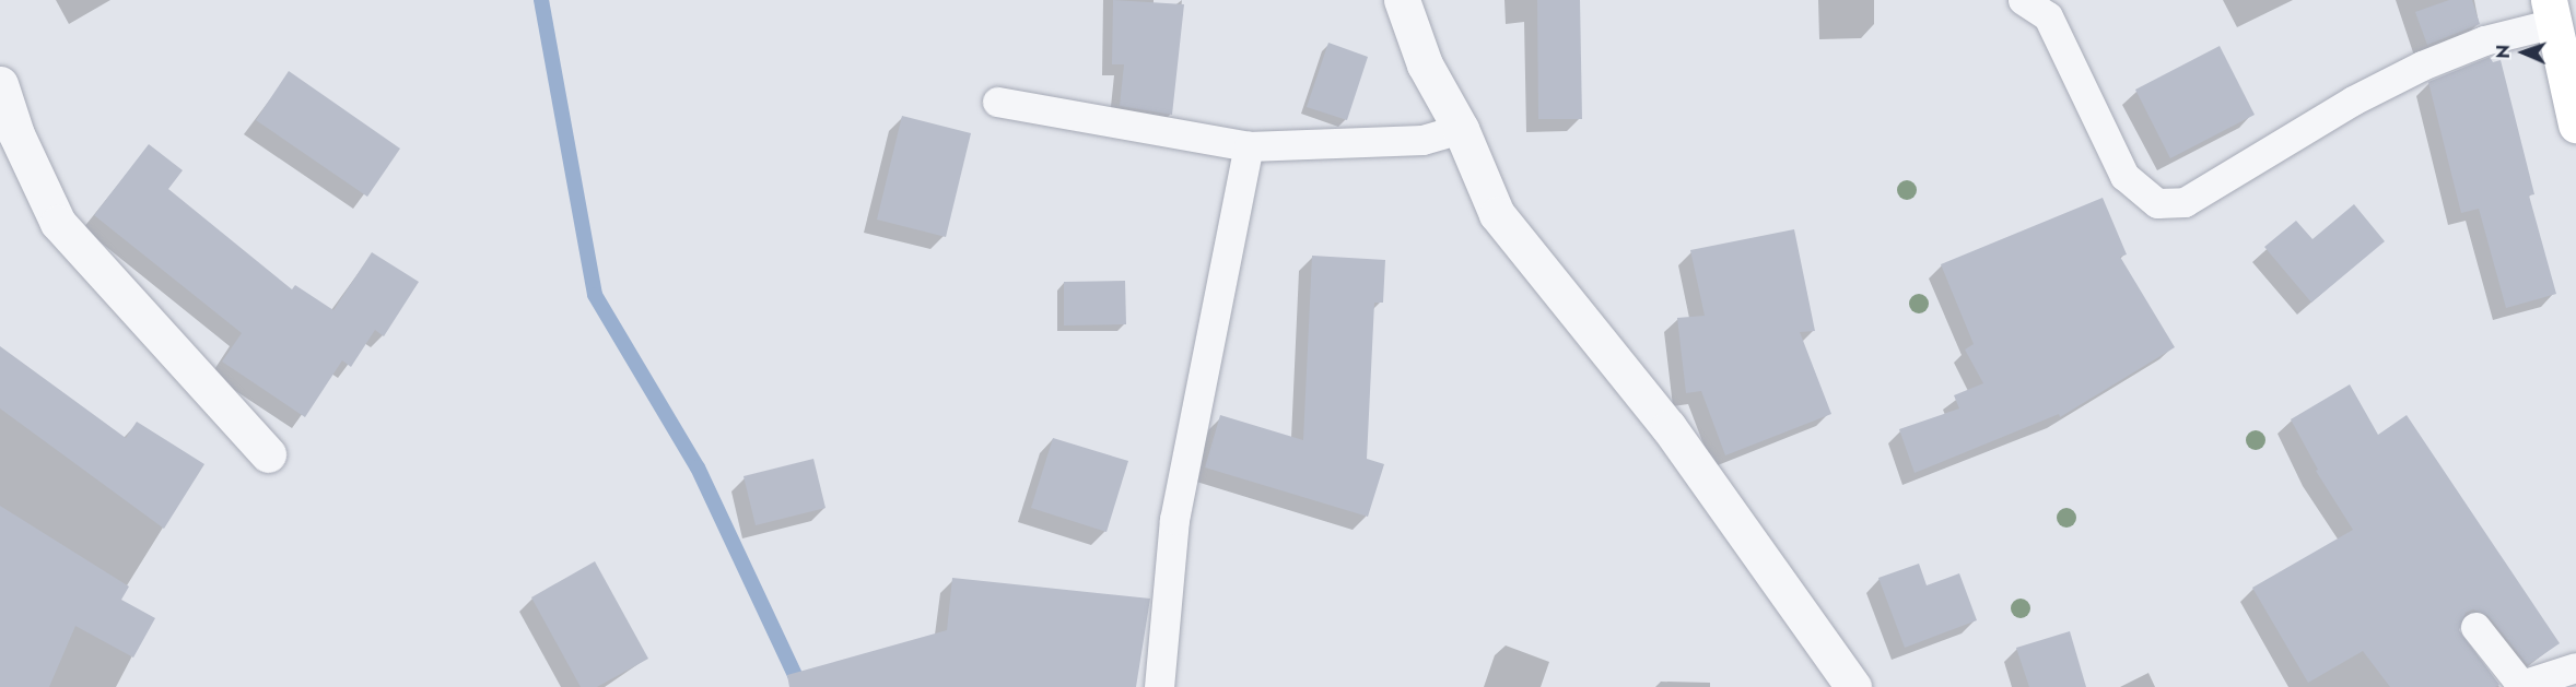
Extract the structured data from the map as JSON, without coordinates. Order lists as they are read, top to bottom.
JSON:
{
  "north": "left"
}
